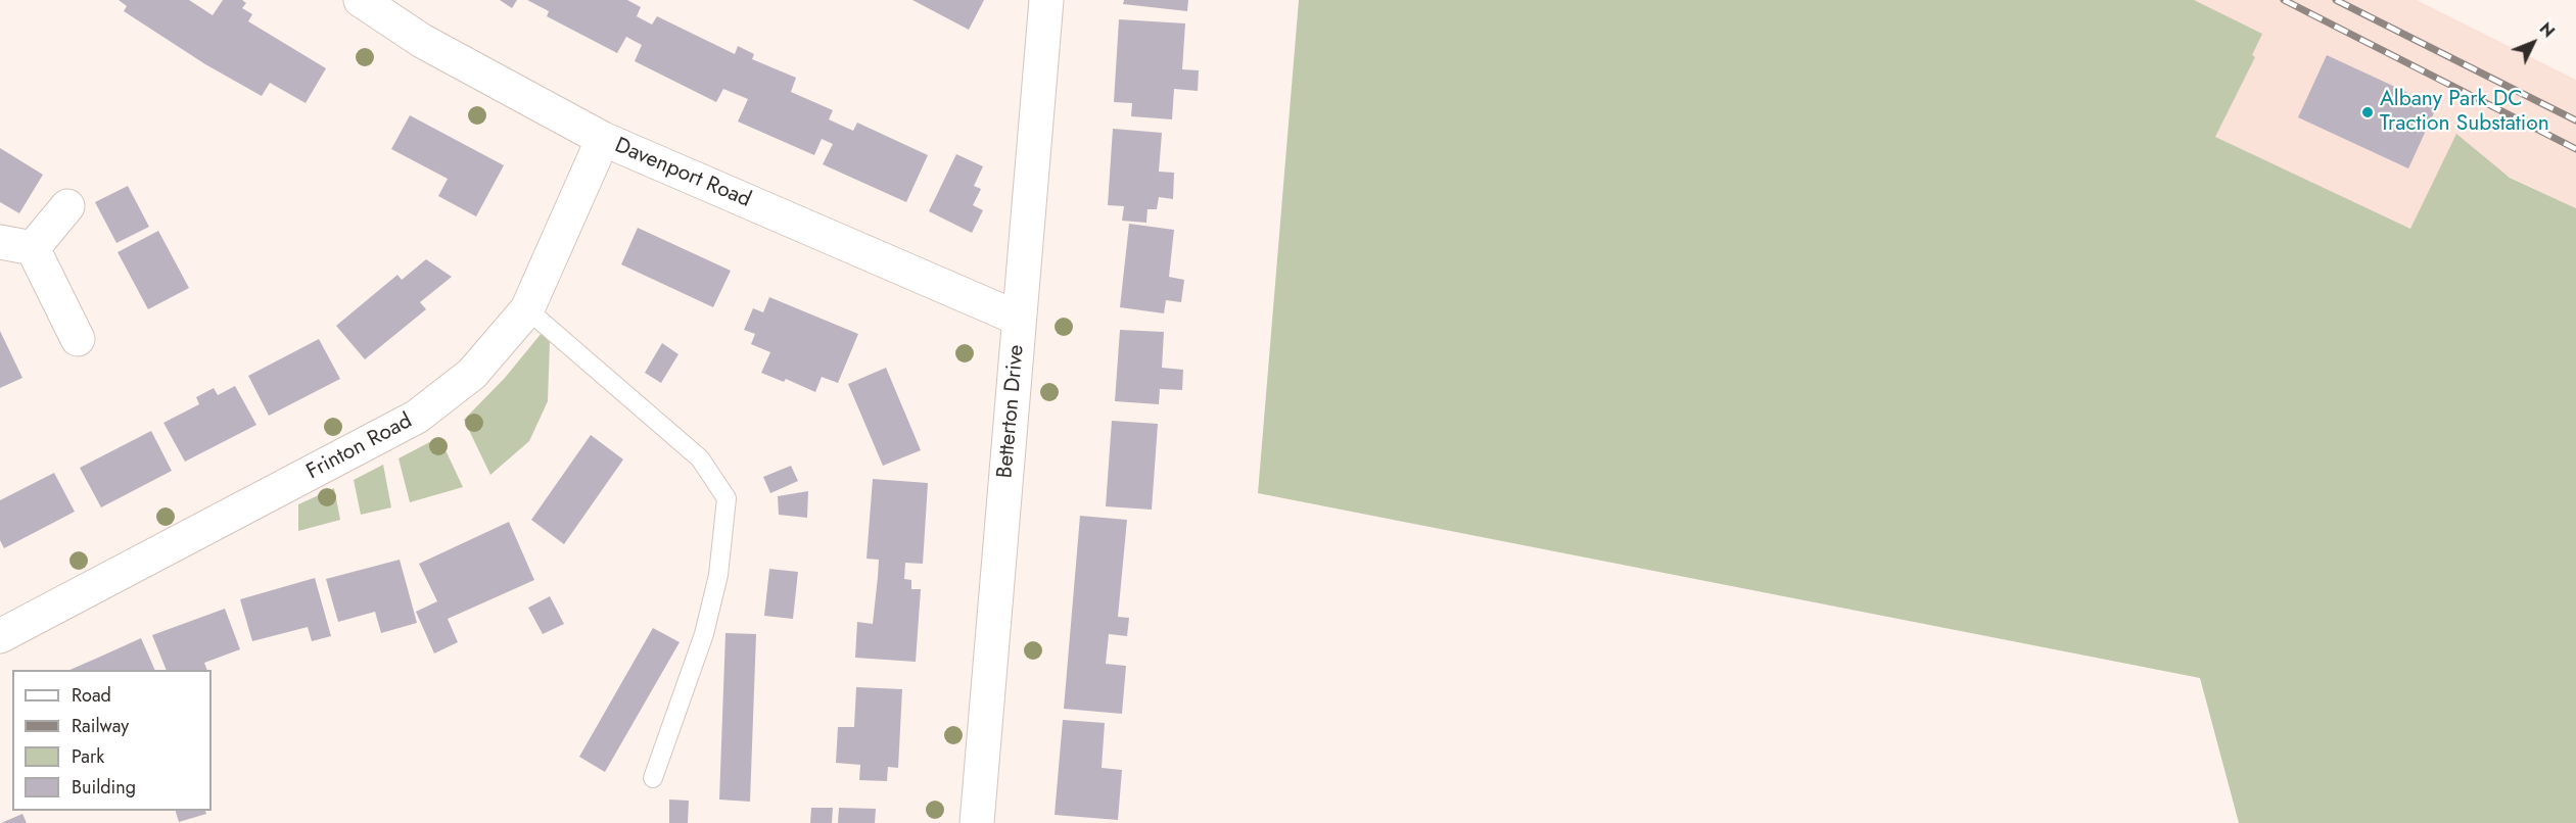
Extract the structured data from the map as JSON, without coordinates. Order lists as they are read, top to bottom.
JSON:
{
  "streets": {
    "street": ["Davenport Road", "Betterton Drive", "Frinton Road"]
  },
  "crossings": [
    ["Davenport Road", "Betterton Drive"],
    ["Davenport Road", "Frinton Road"]
  ],
  "places": ["Albany Park DC Traction Substation"],
  "legend": [
    "Road",
    "Railway",
    "Park",
    "Building"
  ],
  "north": "top right"
}
